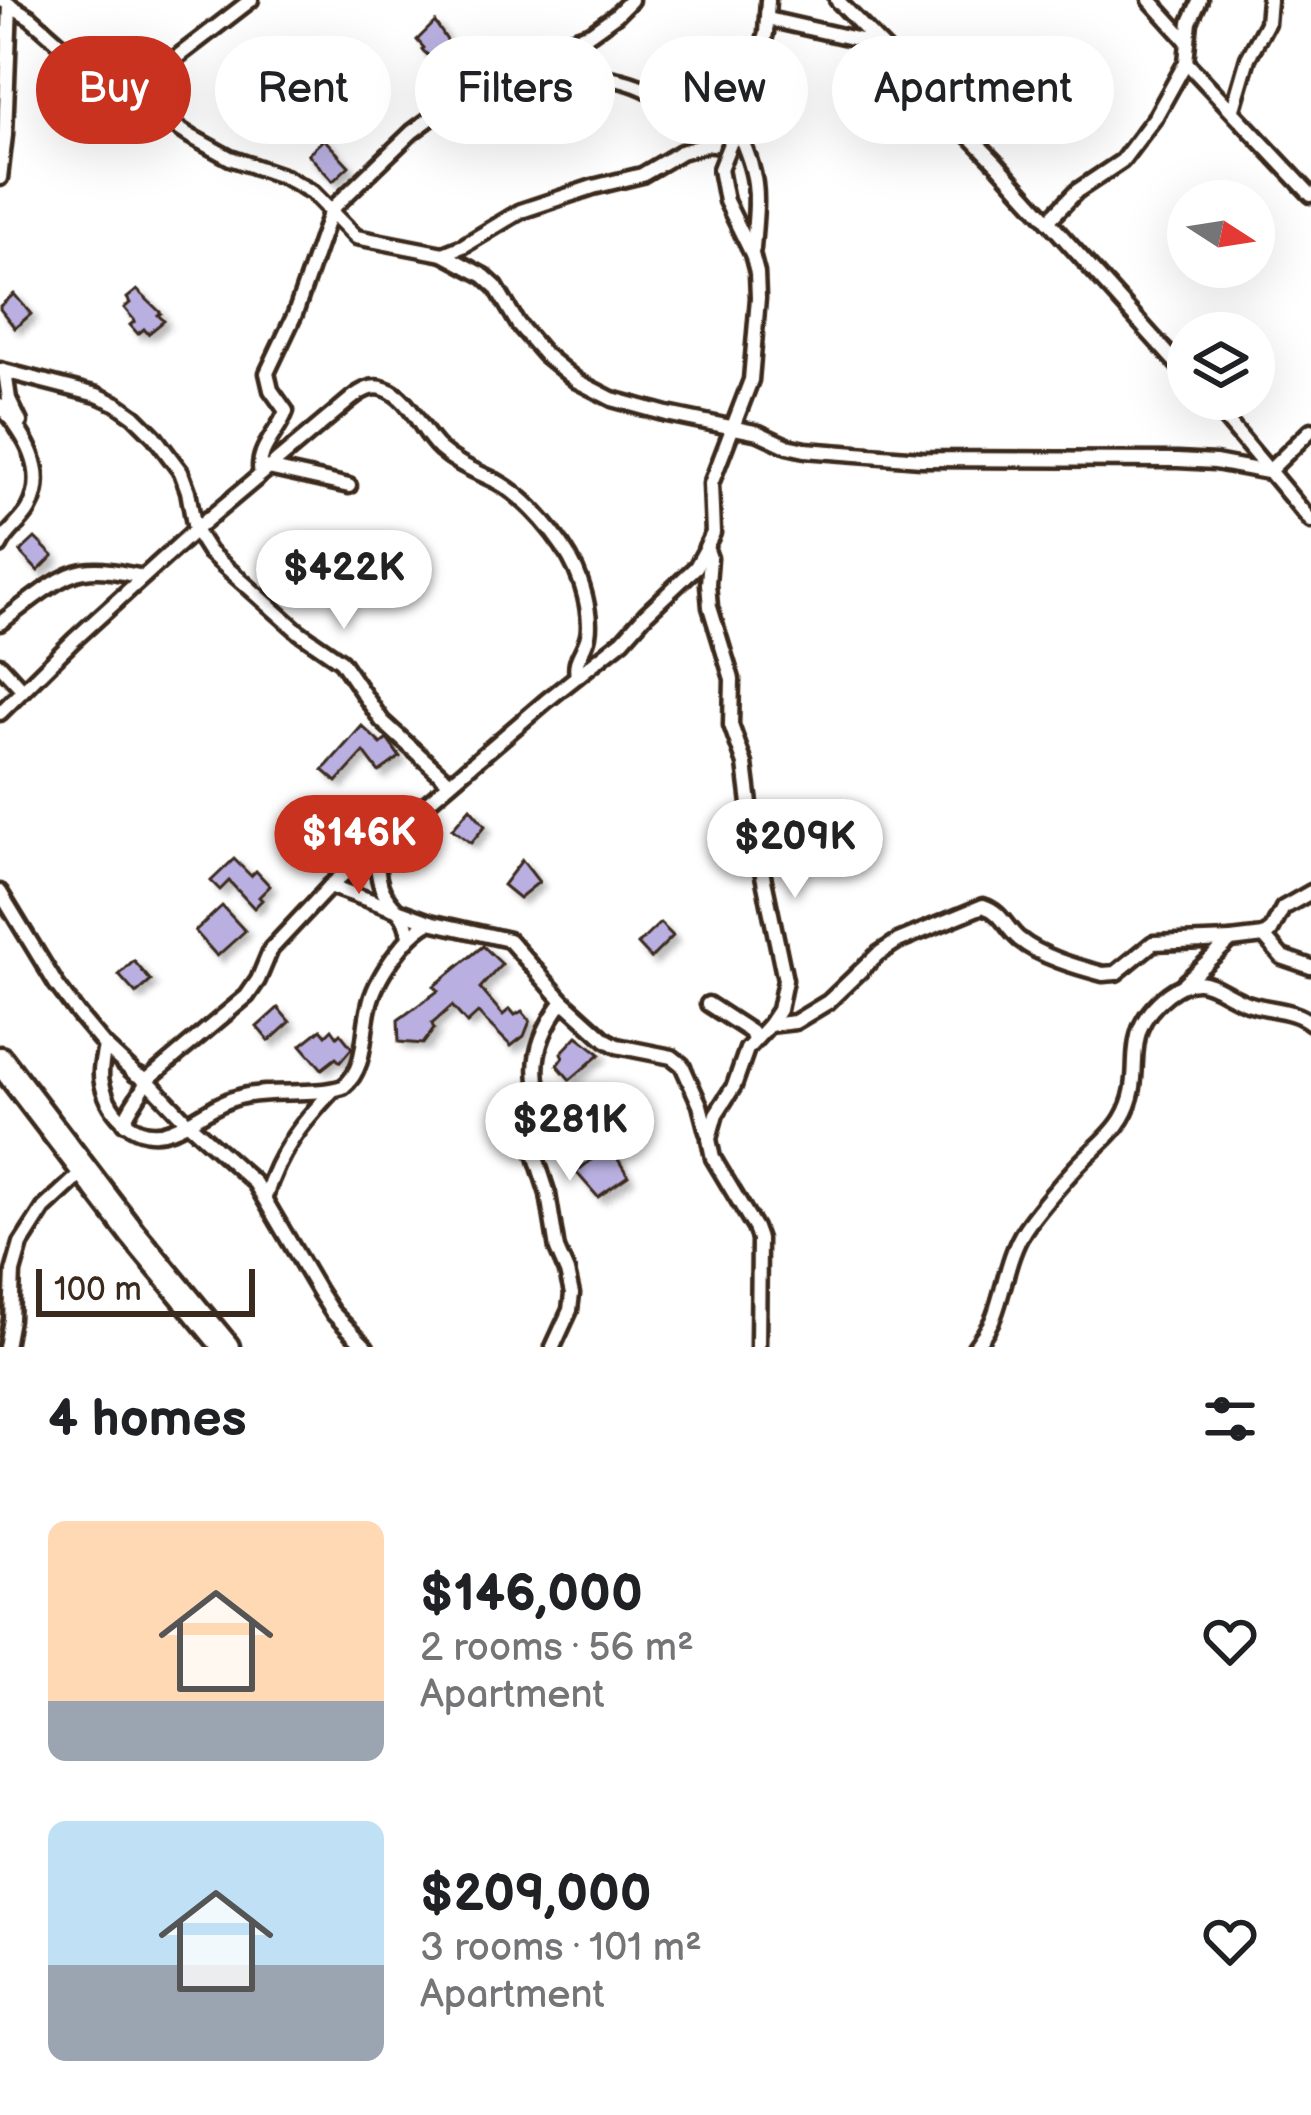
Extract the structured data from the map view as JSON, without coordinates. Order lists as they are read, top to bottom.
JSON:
{
  "scale_bar": "100 m",
  "north": "right",
  "page": {
    "chip": [
      "Buy",
      "Rent",
      "Filters",
      "New",
      "Apartment"
    ],
    "price": [
      "$422K",
      "$146K",
      "$209K",
      "$281K"
    ],
    "scale": "100 m",
    "heading": "4 homes",
    "list": [
      {
        "name": "$146,000",
        "note": "2 rooms · 56 m² · Apartment"
      },
      {
        "name": "$209,000",
        "note": "3 rooms · 101 m² · Apartment"
      }
    ]
  }
}
